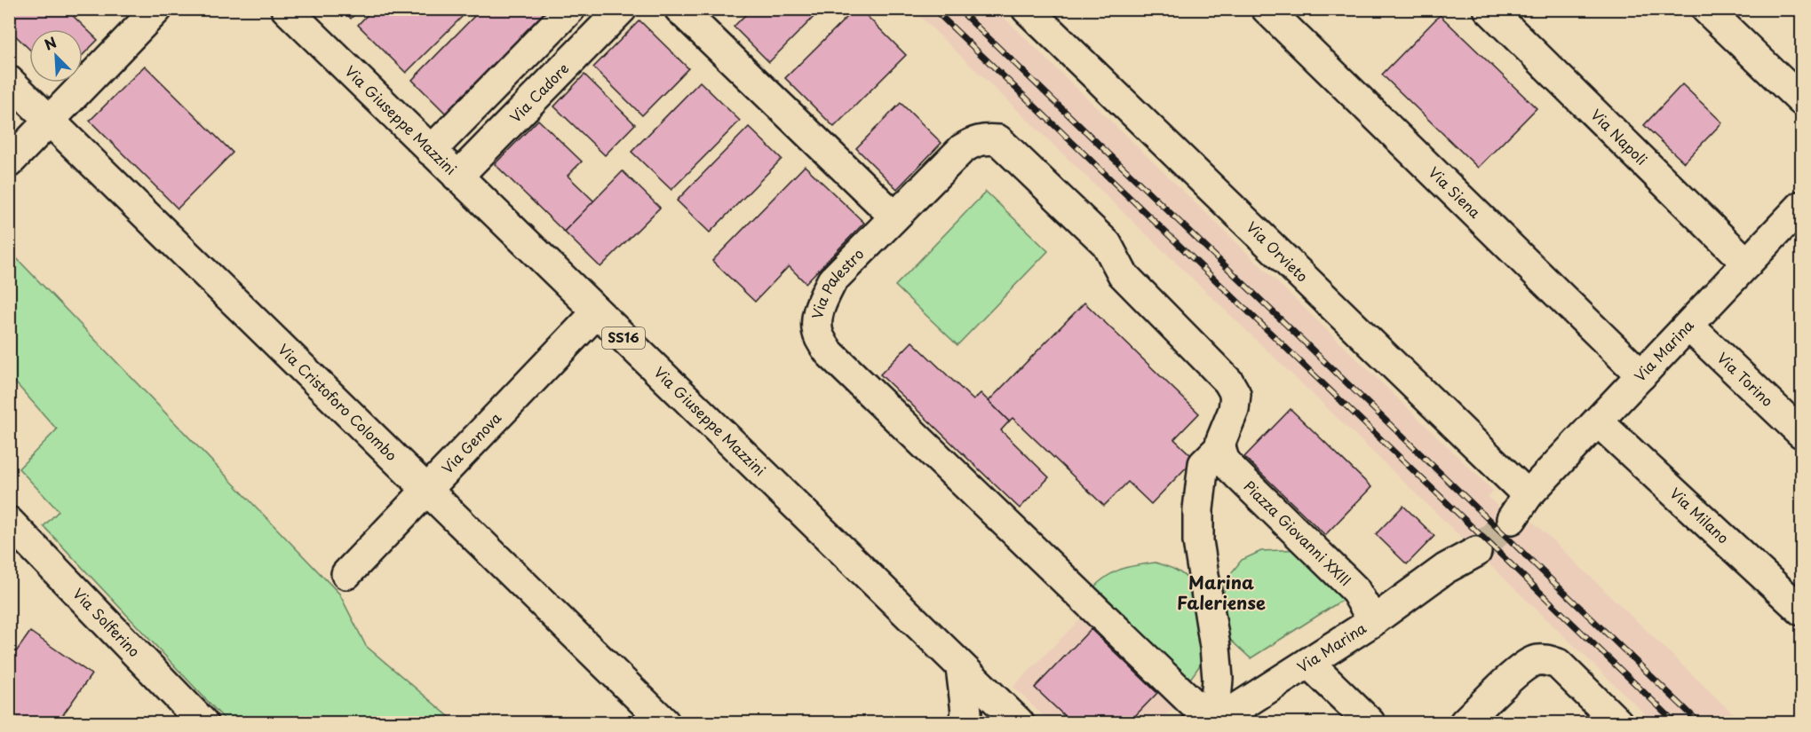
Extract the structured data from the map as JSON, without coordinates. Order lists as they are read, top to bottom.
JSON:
{
  "streets": {
    "street": [
      "Via Cadore",
      "Via Giuseppe Mazzini",
      "Via Napoli",
      "Via Siena",
      "Via Orvieto",
      "Via Palestro",
      "SS16",
      "Via Marina",
      "Via Torino",
      "Via Cristoforo Colombo",
      "Via Genova",
      "Via Milano",
      "Piazza Giovanni XXIII",
      "Via Solferino"
    ]
  },
  "crossings": [
    ["Via Cadore", "Via Giuseppe Mazzini"],
    ["Via Giuseppe Mazzini", "Via Genova"],
    ["Via Napoli", "Via Marina"],
    ["Via Siena", "Via Marina"],
    ["Via Orvieto", "Via Marina"],
    ["Via Palestro", "Via Marina"],
    ["Via Palestro", "Piazza Giovanni XXIII"],
    ["Via Marina", "Via Torino"],
    ["Via Marina", "Via Milano"],
    ["Via Marina", "Piazza Giovanni XXIII"],
    ["Via Cristoforo Colombo", "Via Genova"]
  ],
  "districts": ["Marina Faleriense"],
  "north": "top left"
}
